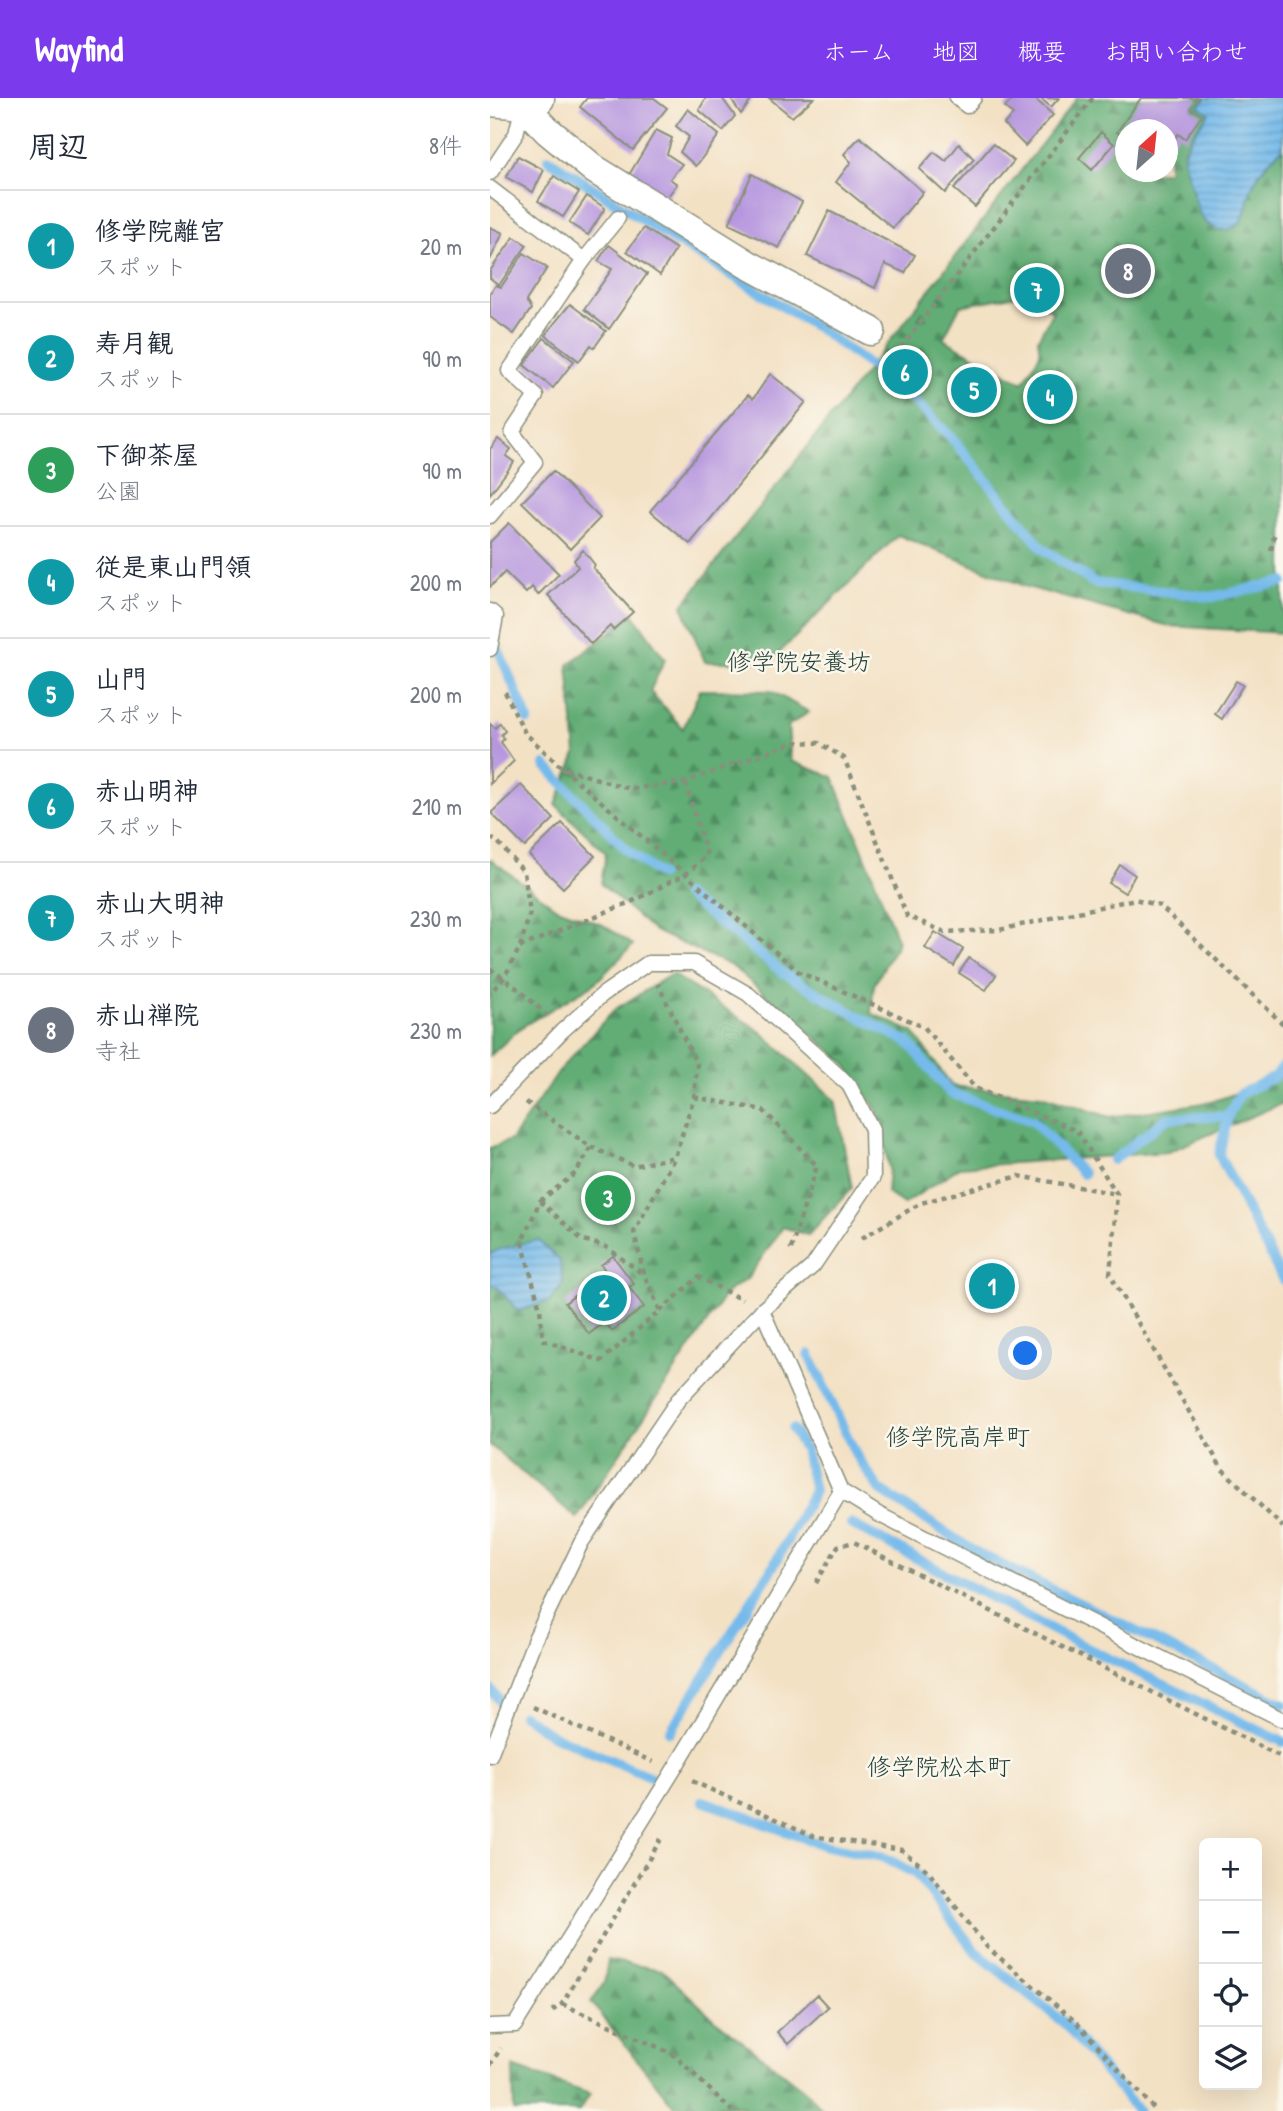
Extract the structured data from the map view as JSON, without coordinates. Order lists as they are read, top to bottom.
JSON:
{
  "districts": ["修学院安養坊", "修学院高岸町", "修学院松本町"],
  "north": "top right",
  "page": {
    "header": "Wayfind",
    "nav": [
      "ホーム",
      "地図",
      "概要",
      "お問い合わせ"
    ],
    "heading": ["周辺", "8件"],
    "list": [
      {
        "mark": "1",
        "name": "修学院離宮",
        "note": "スポット",
        "value": "20 m"
      },
      {
        "mark": "2",
        "name": "寿月観",
        "note": "スポット",
        "value": "90 m"
      },
      {
        "mark": "3",
        "name": "下御茶屋",
        "note": "公園",
        "value": "90 m"
      },
      {
        "mark": "4",
        "name": "従是東山門領",
        "note": "スポット",
        "value": "200 m"
      },
      {
        "mark": "5",
        "name": "山門",
        "note": "スポット",
        "value": "200 m"
      },
      {
        "mark": "6",
        "name": "赤山明神",
        "note": "スポット",
        "value": "210 m"
      },
      {
        "mark": "7",
        "name": "赤山大明神",
        "note": "スポット",
        "value": "230 m"
      },
      {
        "mark": "8",
        "name": "赤山禅院",
        "note": "寺社",
        "value": "230 m"
      }
    ],
    "pins": [
      "8",
      "7",
      "6",
      "5",
      "4",
      "3",
      "1",
      "2"
    ],
    "map_buttons": ["+", "−"]
  }
}
